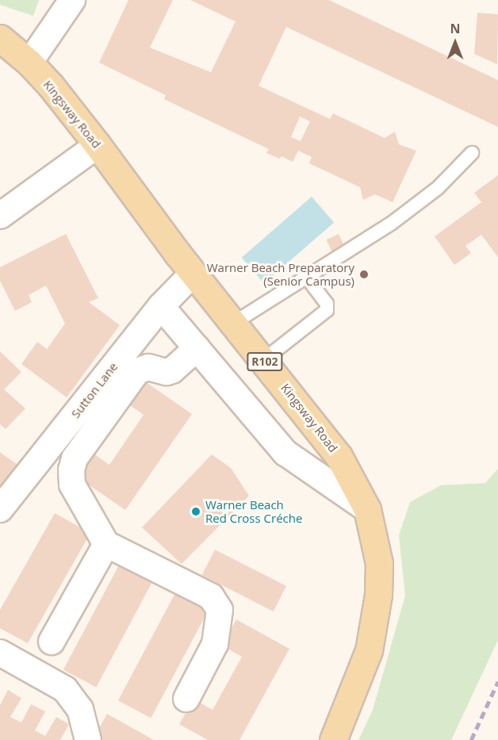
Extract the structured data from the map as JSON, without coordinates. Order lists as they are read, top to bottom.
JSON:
{
  "streets": {
    "main road": ["Kingsway Road", "R102"],
    "street": ["Sutton Lane"]
  },
  "crossings": [
    ["Kingsway Road", "Sutton Lane"]
  ],
  "places": ["Warner Beach Preparatory (Senior Campus)", "Warner Beach Red Cross Créche"],
  "north": "top"
}
